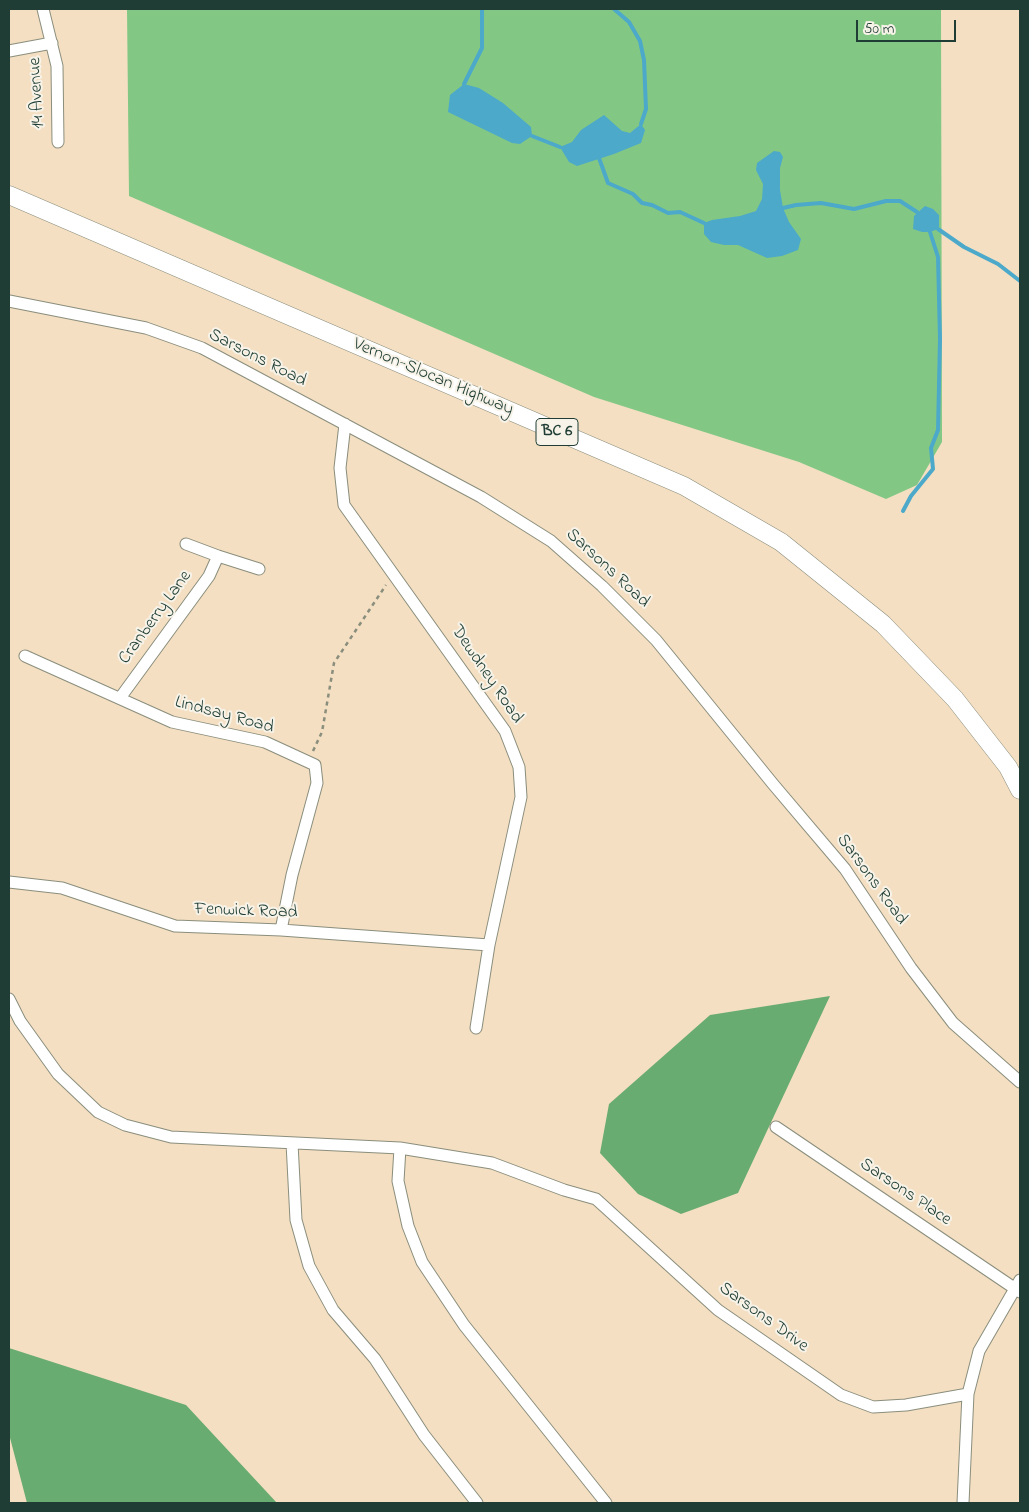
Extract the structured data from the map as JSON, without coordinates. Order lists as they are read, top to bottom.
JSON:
{
  "streets": {
    "main road": ["Vernon-Slocan Highway", "BC 6"],
    "street": [
      "14 Avenue",
      "Sarsons Road",
      "Cranberry Lane",
      "Dewdney Road",
      "Lindsay Road",
      "Fenwick Road",
      "Sarsons Place",
      "Sarsons Drive"
    ]
  },
  "crossings": [
    ["Sarsons Road", "Dewdney Road"],
    ["Cranberry Lane", "Lindsay Road"],
    ["Dewdney Road", "Fenwick Road"]
  ],
  "scale_bar": "50 m"
}
